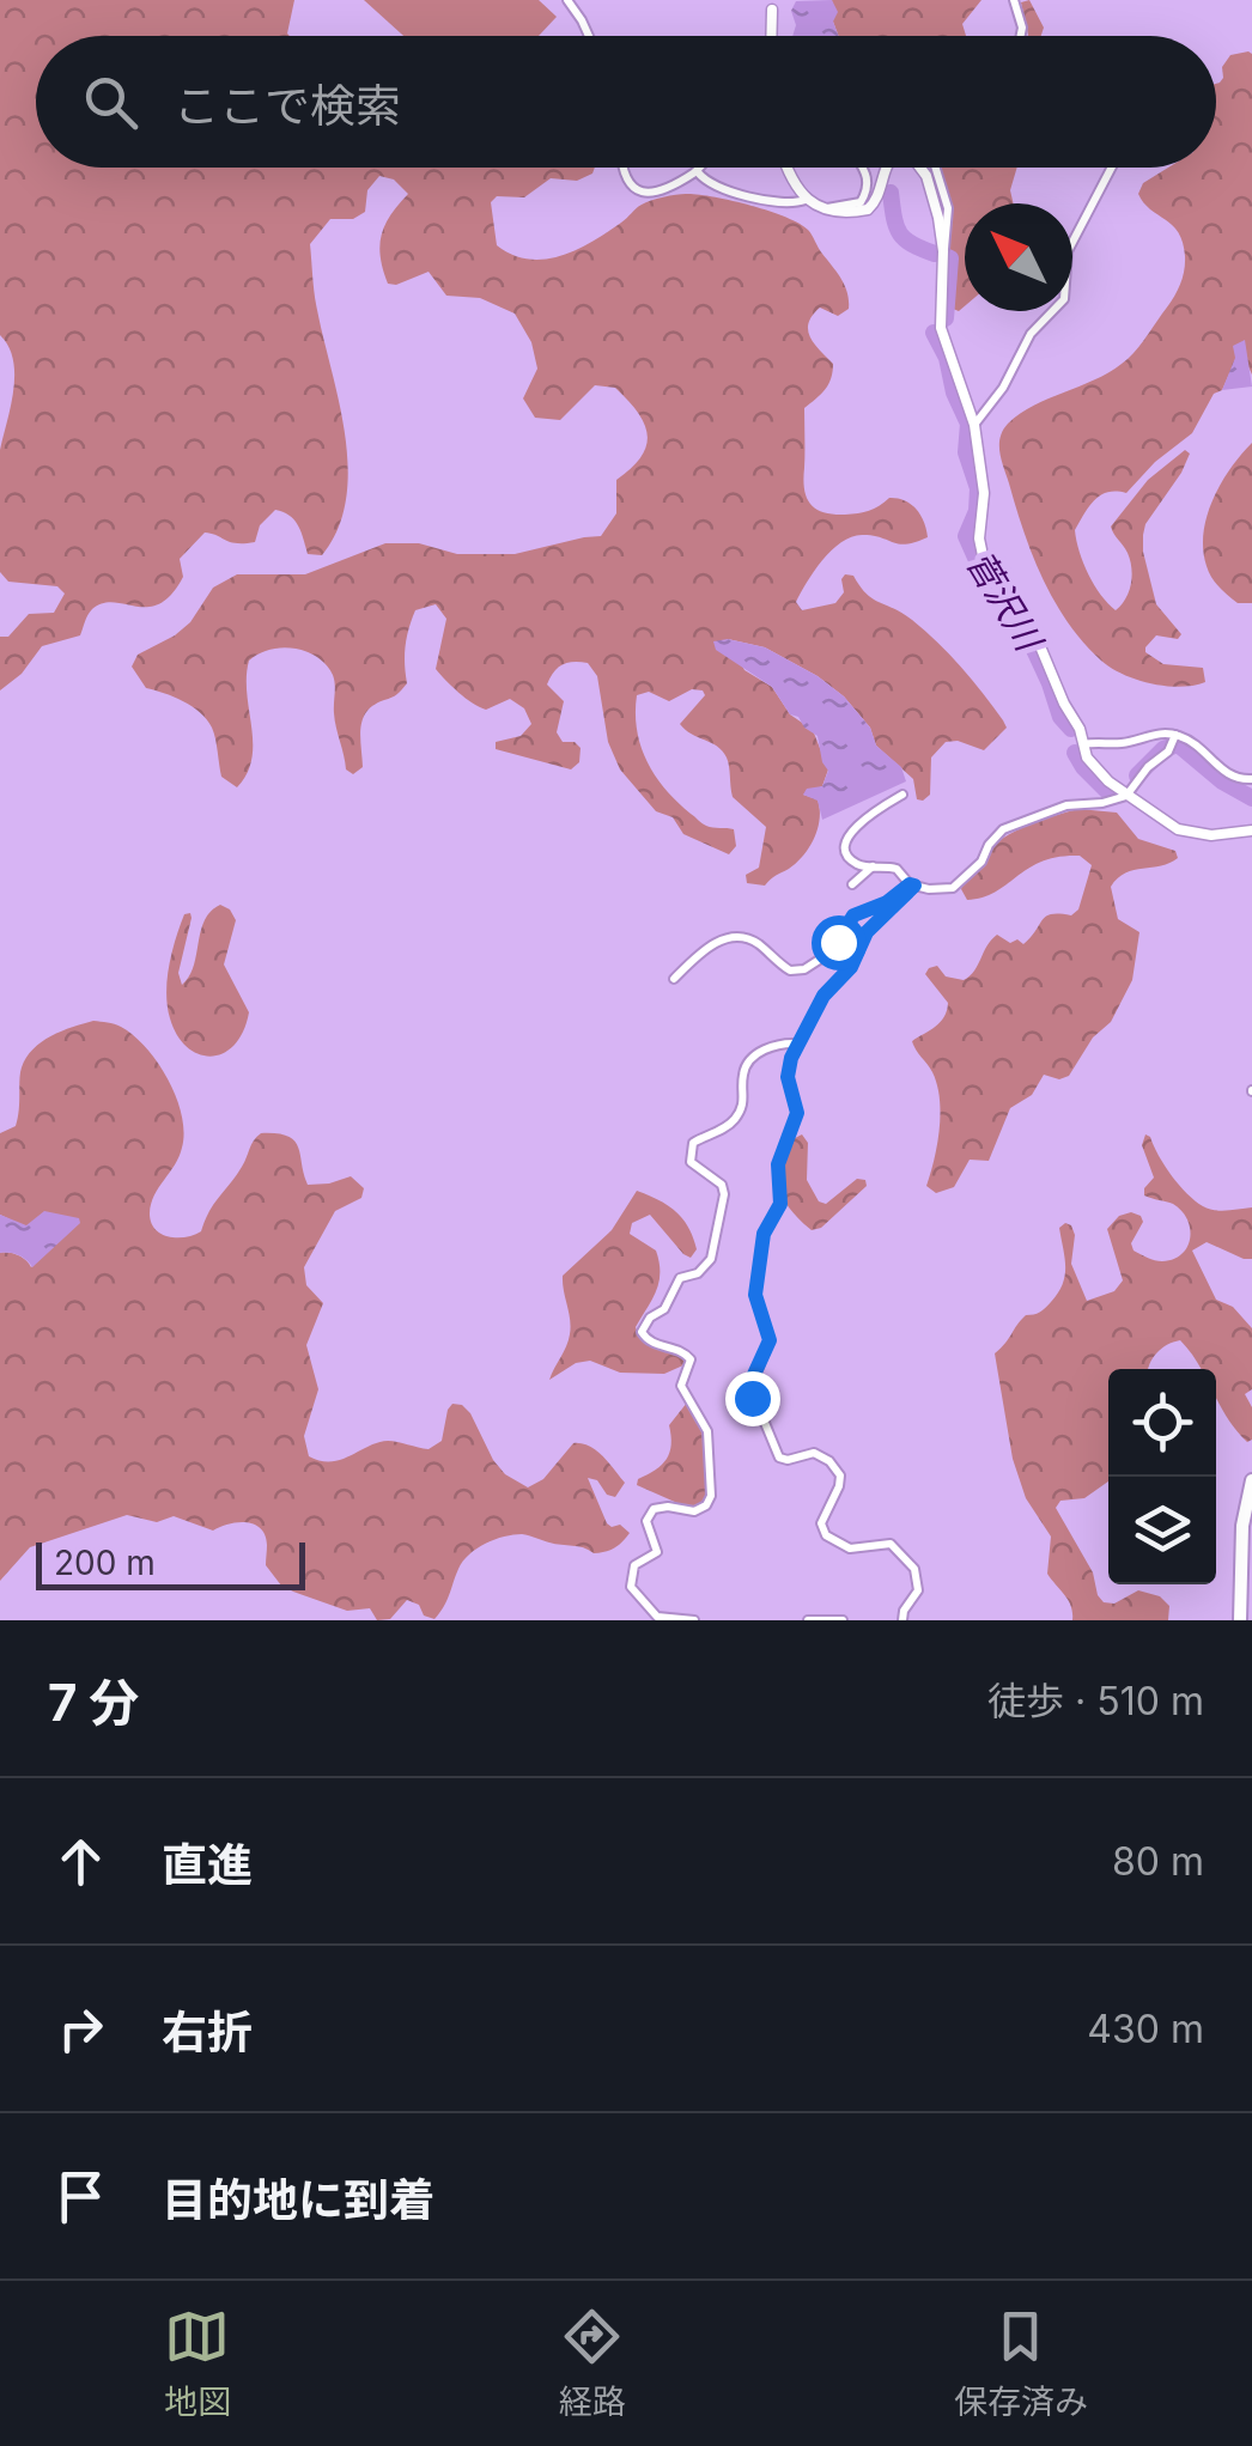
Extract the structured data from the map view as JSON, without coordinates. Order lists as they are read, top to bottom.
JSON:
{
  "water": ["菅沢川"],
  "scale_bar": "200 m",
  "north": "top left",
  "page": {
    "search": "ここで検索",
    "scale": "200 m",
    "heading": ["7 分", "徒歩 · 510 m"],
    "list": [
      ["直進", "80 m"],
      ["右折", "430 m"],
      "目的地に到着"
    ],
    "nav": ["地図", "経路", "保存済み"]
  }
}
